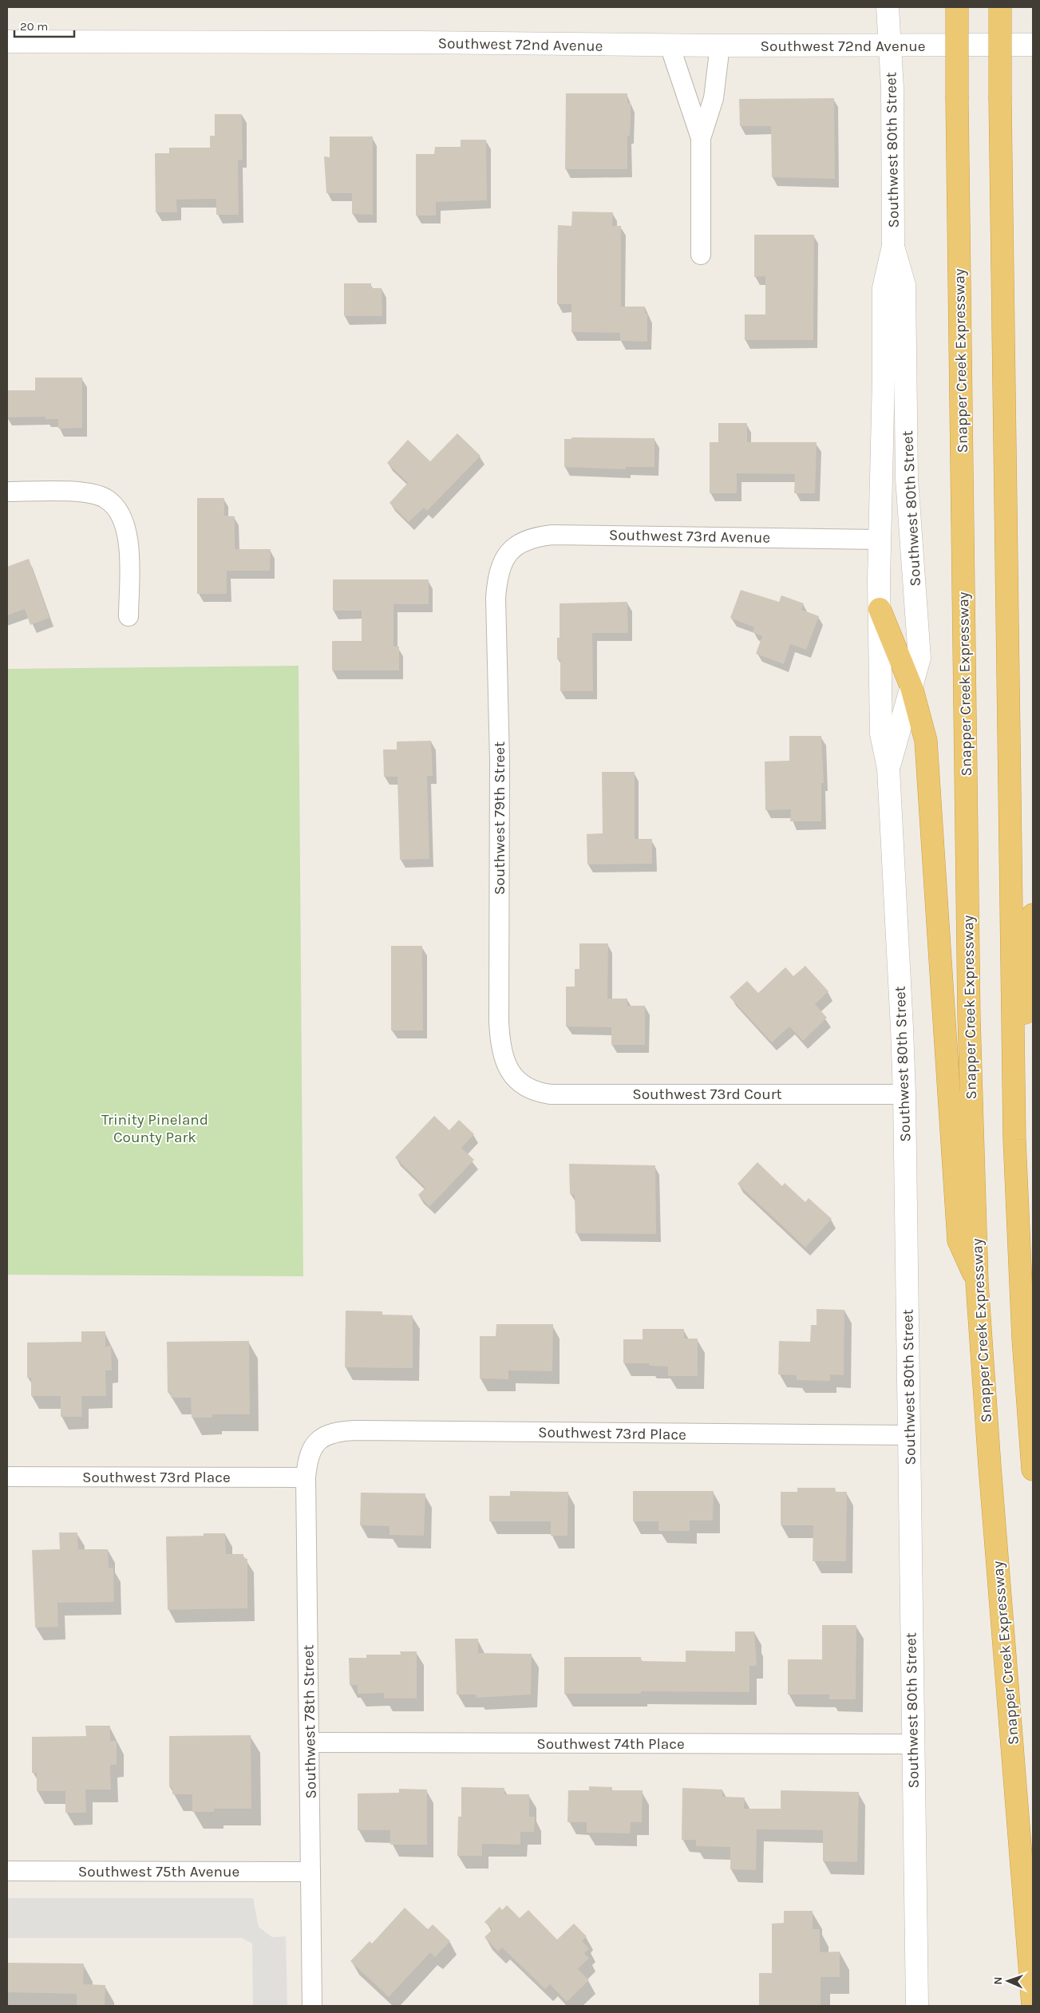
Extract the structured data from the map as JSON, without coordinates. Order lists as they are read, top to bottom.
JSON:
{
  "streets": {
    "highway": ["Snapper Creek Expressway"],
    "street": [
      "Southwest 72nd Avenue",
      "Southwest 80th Street",
      "Southwest 73rd Avenue",
      "Southwest 79th Street",
      "Southwest 73rd Court",
      "Southwest 73rd Place",
      "Southwest 78th Street",
      "Southwest 74th Place",
      "Southwest 75th Avenue"
    ]
  },
  "crossings": [
    ["Southwest 72nd Avenue", "Southwest 80th Street"],
    ["Southwest 80th Street", "Southwest 73rd Avenue"],
    ["Southwest 80th Street", "Southwest 73rd Court"],
    ["Southwest 80th Street", "Southwest 73rd Place"],
    ["Southwest 80th Street", "Southwest 74th Place"],
    ["Southwest 73rd Avenue", "Southwest 79th Street"],
    ["Southwest 79th Street", "Southwest 73rd Court"],
    ["Southwest 73rd Place", "Southwest 78th Street"],
    ["Southwest 78th Street", "Southwest 74th Place"],
    ["Southwest 78th Street", "Southwest 75th Avenue"]
  ],
  "parks": ["Trinity Pineland County Park"],
  "scale_bar": "20 m",
  "north": "left"
}
